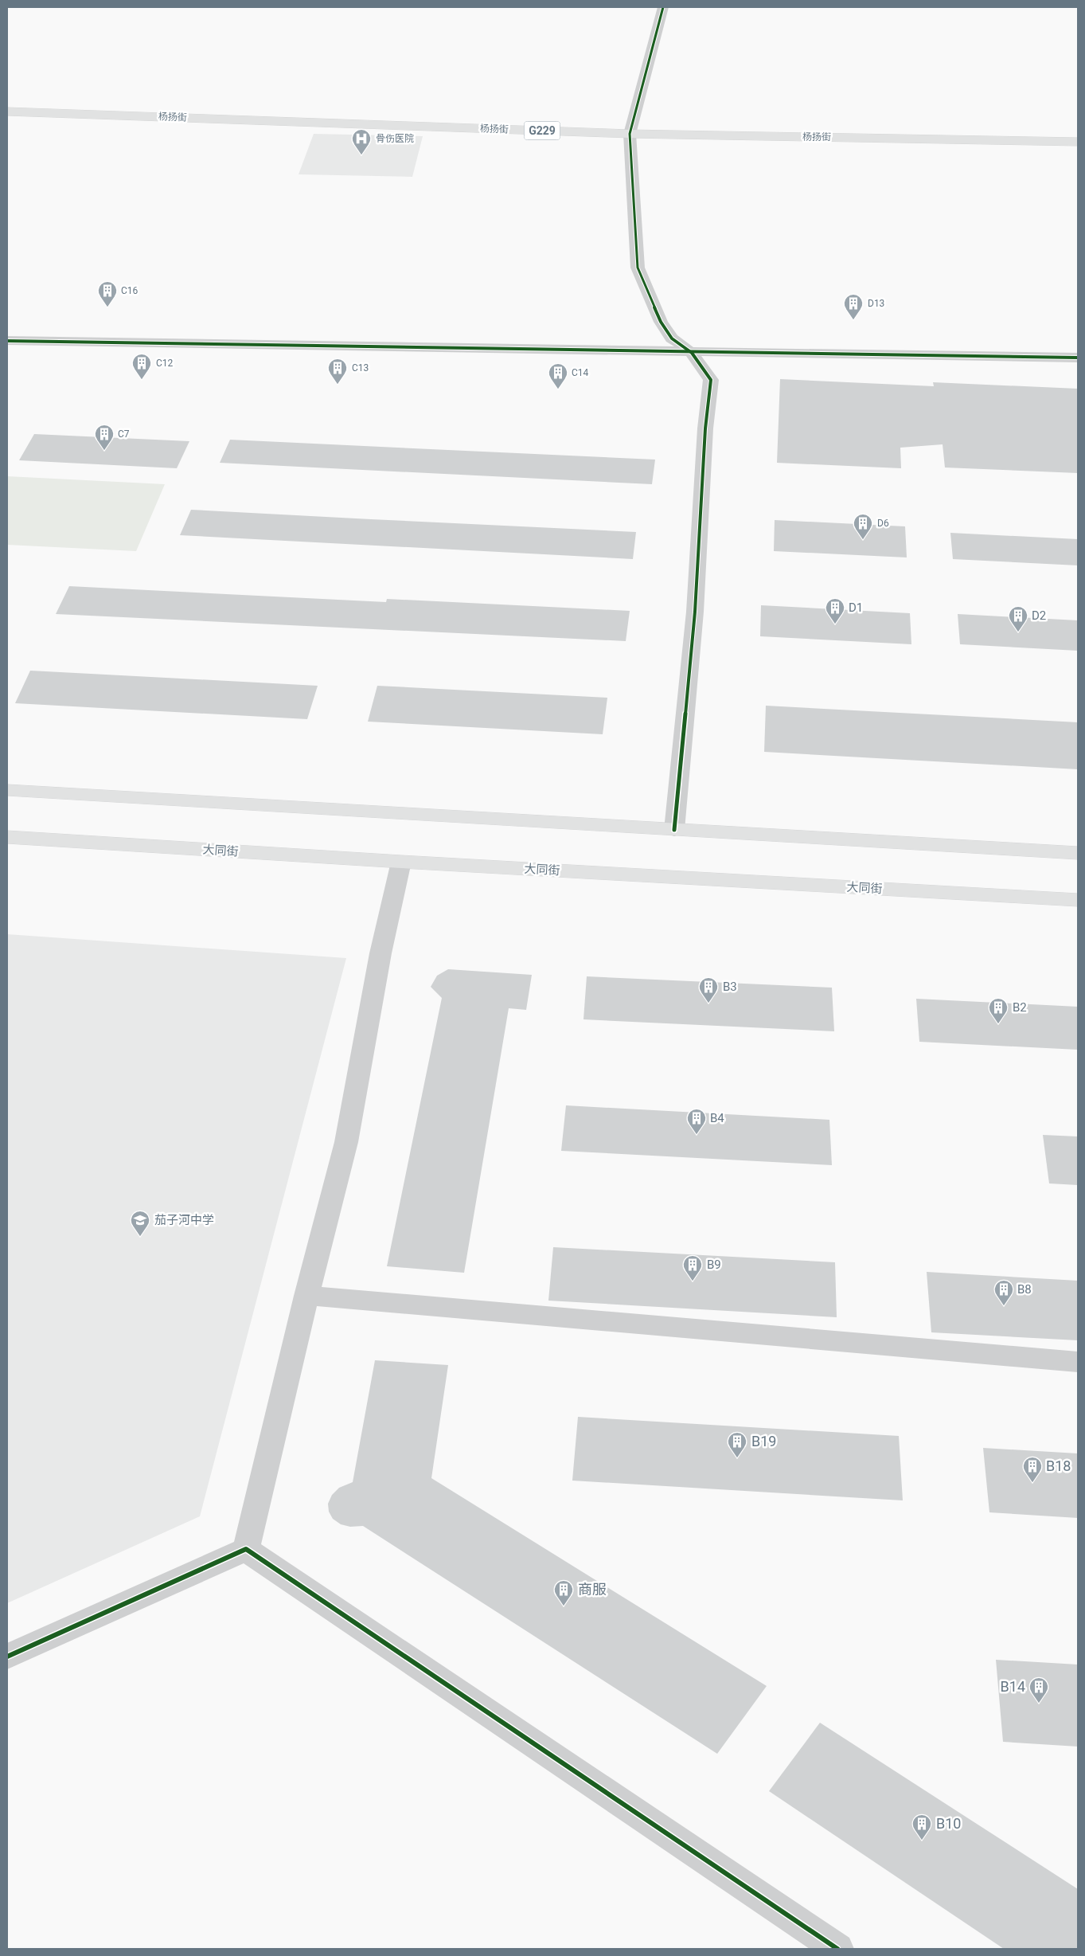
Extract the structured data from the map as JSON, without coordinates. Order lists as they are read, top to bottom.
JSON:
{
  "streets": {
    "main road": ["杨扬街", "G229", "大同街"]
  },
  "places": {
    "hospital": ["骨伤医院"],
    "building": [
      "C16",
      "D13",
      "C12",
      "C13",
      "C14",
      "C7",
      "D6",
      "D1",
      "D2",
      "B3",
      "B2",
      "B4",
      "B9",
      "B8",
      "B19",
      "B18",
      "商服",
      "B14",
      "B10"
    ],
    "school or university": ["茄子河中学"]
  }
}
